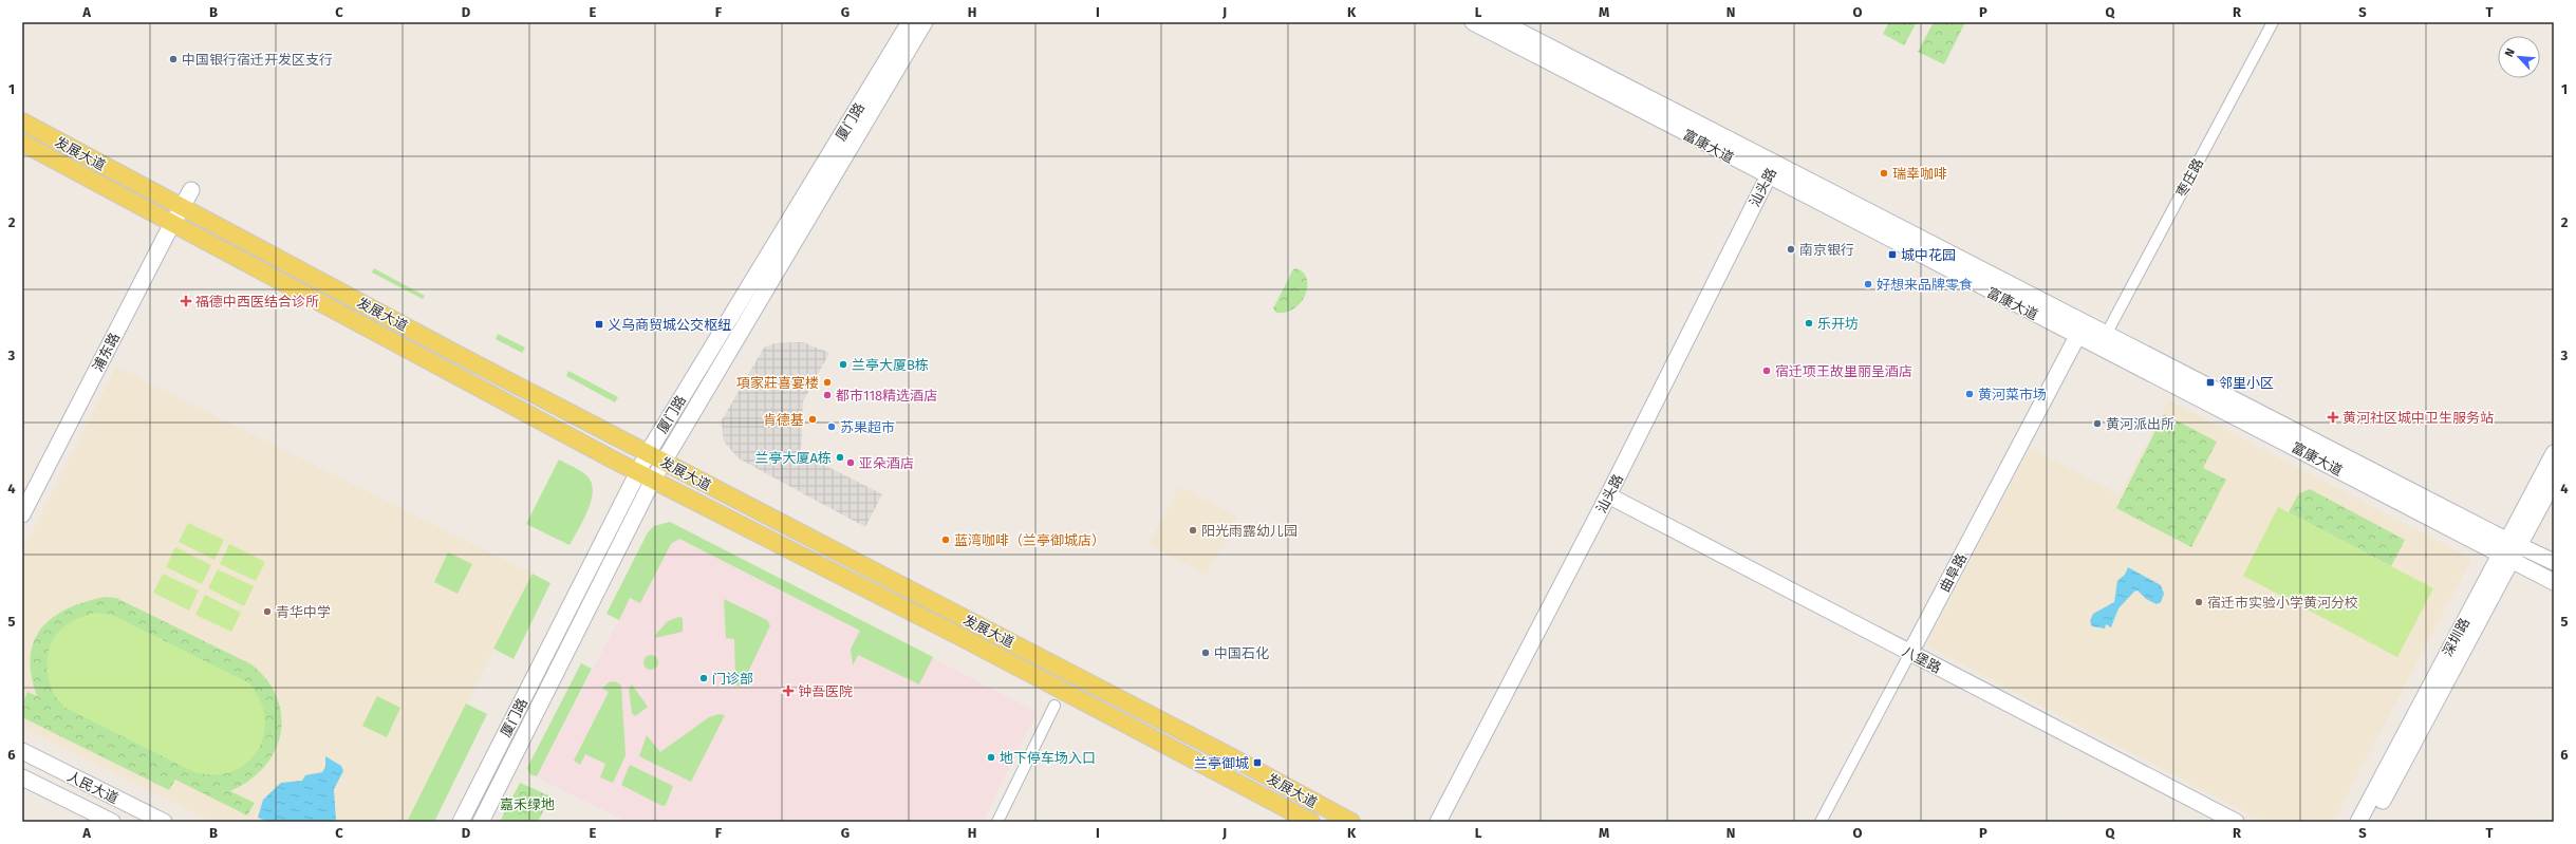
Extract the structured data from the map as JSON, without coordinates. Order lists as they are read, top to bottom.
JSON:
{
  "streets": {
    "main road": ["发展大道"],
    "street": [
      "厦门路",
      "富康大道",
      "枣庄路",
      "汕头路",
      "浦东路",
      "曲阜路",
      "深圳路",
      "八堡路",
      "人民大道"
    ]
  },
  "crossings": [
    ["厦门路", "发展大道"],
    ["富康大道", "枣庄路"],
    ["富康大道", "汕头路"],
    ["富康大道", "曲阜路"],
    ["富康大道", "深圳路"],
    ["发展大道", "浦东路"],
    ["汕头路", "八堡路"],
    ["曲阜路", "八堡路"]
  ],
  "parks": ["嘉禾绿地"],
  "places": {
    "other": [
      "中国银行宿迁开发区支行",
      "瑞幸咖啡",
      "南京银行",
      "好想来品牌零食",
      "乐开坊",
      "兰亭大厦B栋",
      "宿迁项王故里丽呈酒店",
      "項家莊喜宴楼",
      "黄河菜市场",
      "都市118精选酒店",
      "肯德基",
      "黄河派出所",
      "苏果超市",
      "兰亭大厦A栋",
      "亚朵酒店",
      "阳光雨露幼儿园",
      "蓝湾咖啡（兰亭御城店）",
      "宿迁市实验小学黄河分校",
      "青华中学",
      "中国石化",
      "门诊部",
      "地下停车场入口"
    ],
    "transit": [
      "城中花园",
      "义乌商贸城公交枢纽",
      "邻里小区",
      "兰亭御城"
    ],
    "health": ["福德中西医结合诊所", "黄河社区城中卫生服务站", "钟吾医院"]
  },
  "north": "top left",
  "grid": {
    "columns": [
      "A",
      "B",
      "C",
      "D",
      "E",
      "F",
      "G",
      "H",
      "I",
      "J",
      "K",
      "L",
      "M",
      "N",
      "O",
      "P",
      "Q",
      "R",
      "S",
      "T"
    ],
    "rows": [
      "1",
      "2",
      "3",
      "4",
      "5",
      "6"
    ]
  }
}
